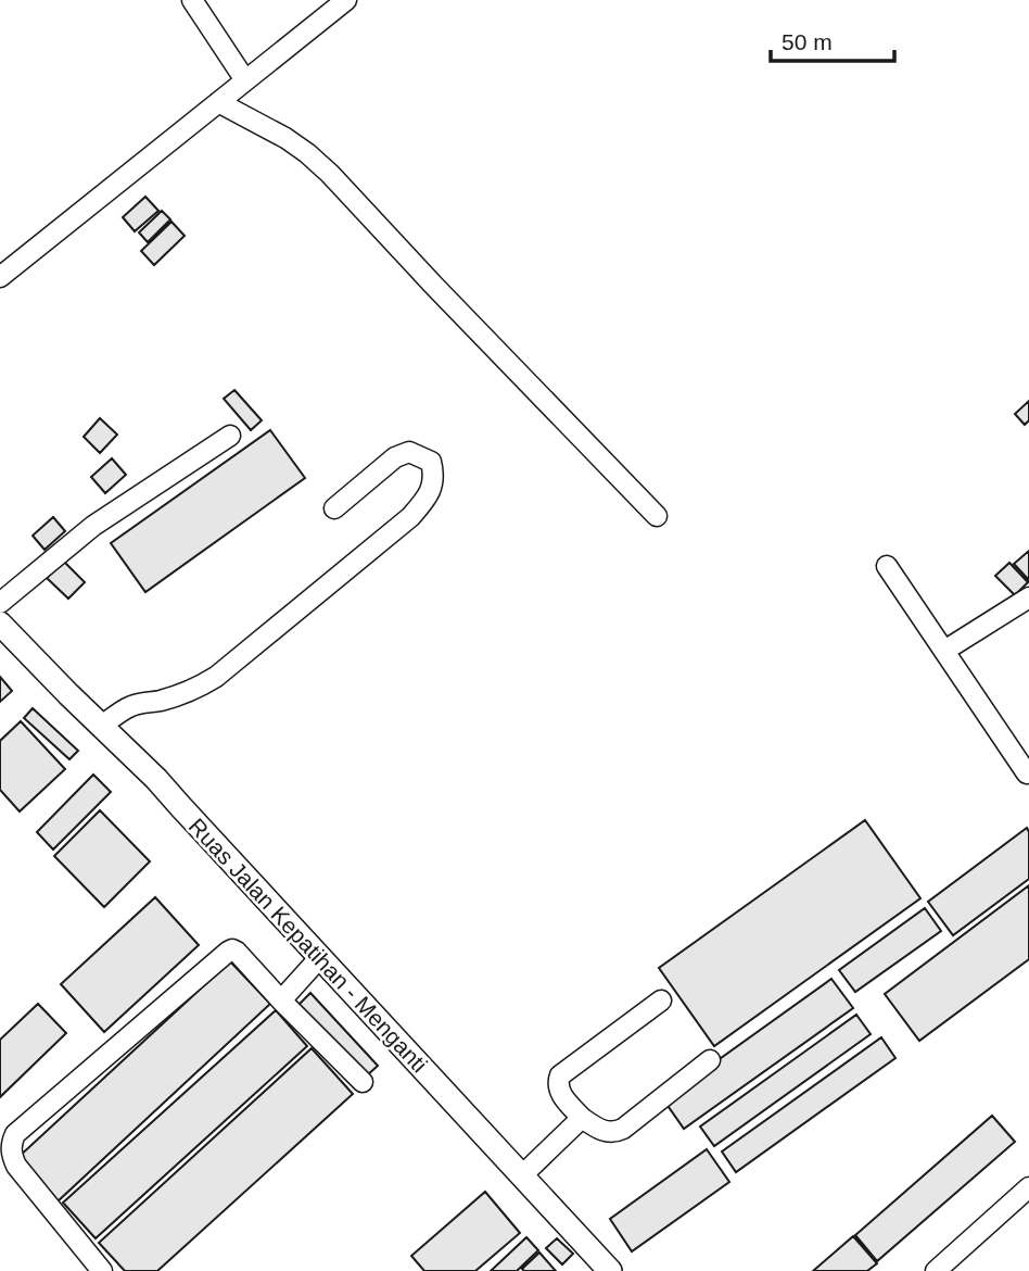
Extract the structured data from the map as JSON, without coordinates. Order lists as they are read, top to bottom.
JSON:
{
  "streets": {
    "main road": ["Ruas Jalan Kepatihan - Menganti"]
  },
  "scale_bar": "50 m"
}
